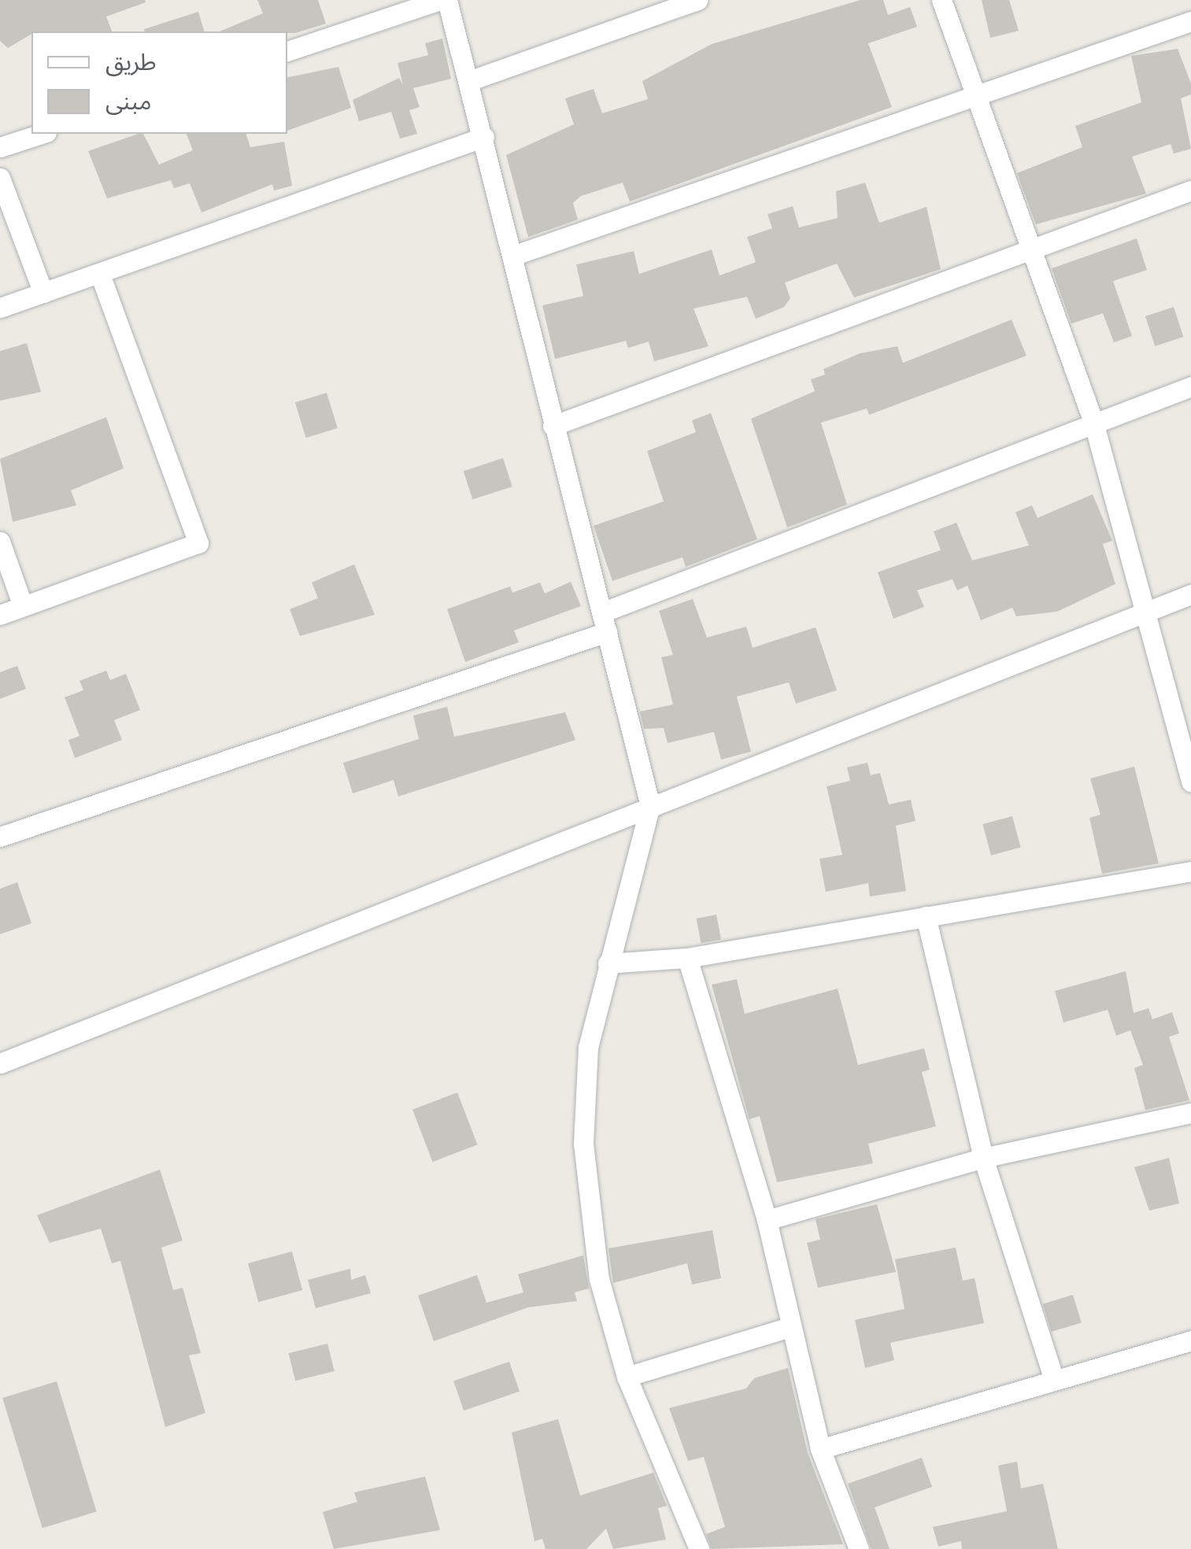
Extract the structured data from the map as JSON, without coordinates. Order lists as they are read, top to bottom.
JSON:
{
  "legend": ["طريق", "مبنى"]
}
